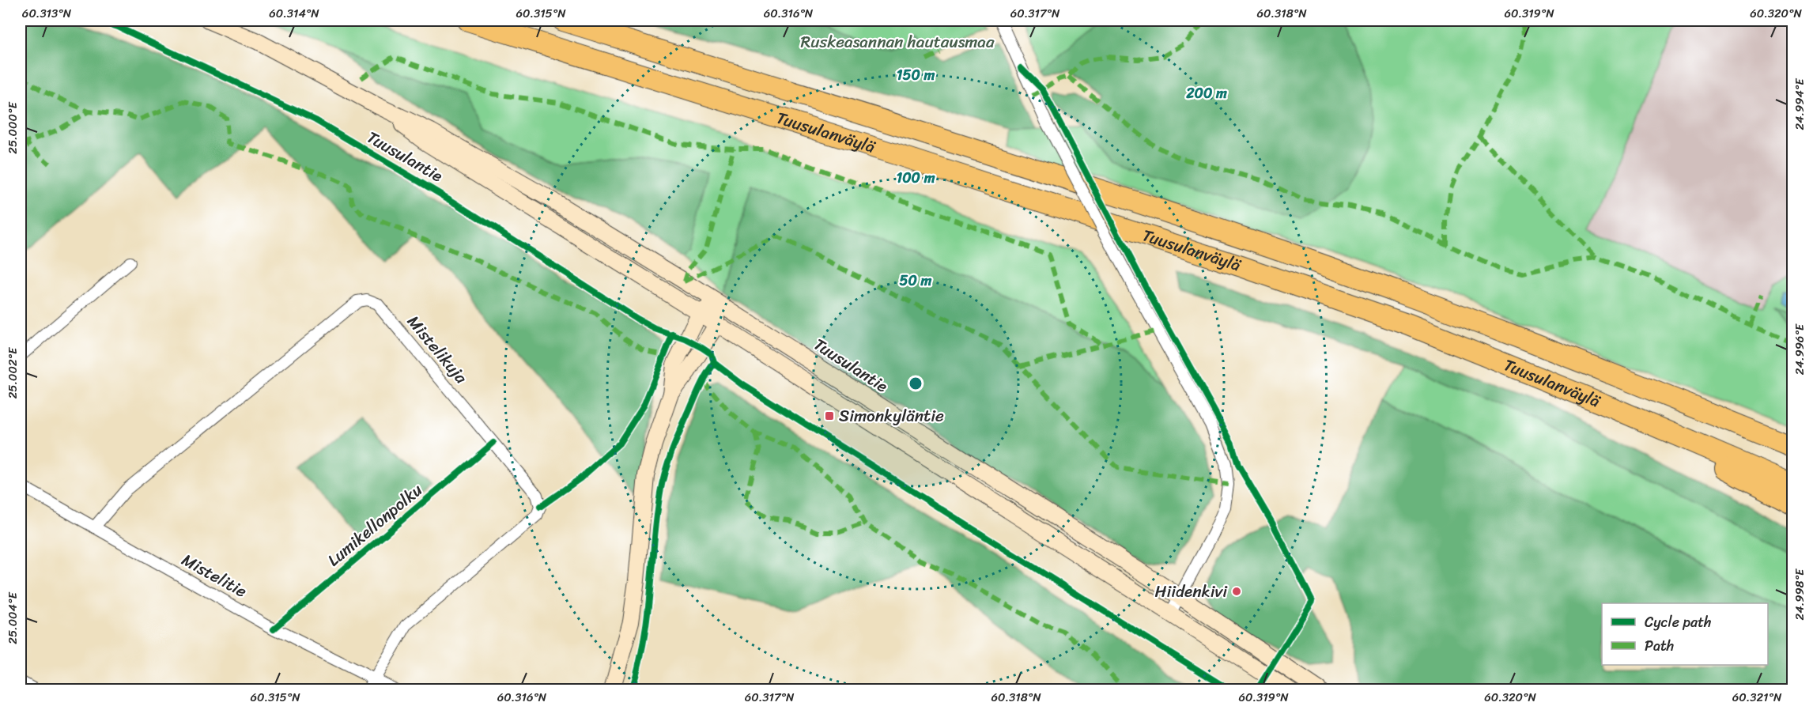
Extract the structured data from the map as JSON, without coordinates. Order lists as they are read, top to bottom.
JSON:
{
  "streets": {
    "highway": ["Tuusulanväylä"],
    "main road": ["Tuusulantie"],
    "street": ["Mistelikuja", "Mistelitie"],
    "cycle path": ["Lumikellonpolku"]
  },
  "crossings": [
    ["Mistelikuja", "Mistelitie"]
  ],
  "parks": ["Ruskeasannan hautausmaa"],
  "places": {
    "transit": ["Simonkyläntie"],
    "other": ["Hiidenkivi"]
  },
  "legend": ["Cycle path", "Path"],
  "coordinates": [
    "60.313°N",
    "60.314°N",
    "60.315°N",
    "60.316°N",
    "60.317°N",
    "60.318°N",
    "60.319°N",
    "60.320°N",
    "24.994°E",
    "25.000°E",
    "24.996°E",
    "25.002°E",
    "24.998°E",
    "25.004°E",
    "60.321°N"
  ],
  "rings": [
    "150 m",
    "200 m",
    "100 m",
    "50 m"
  ]
}
